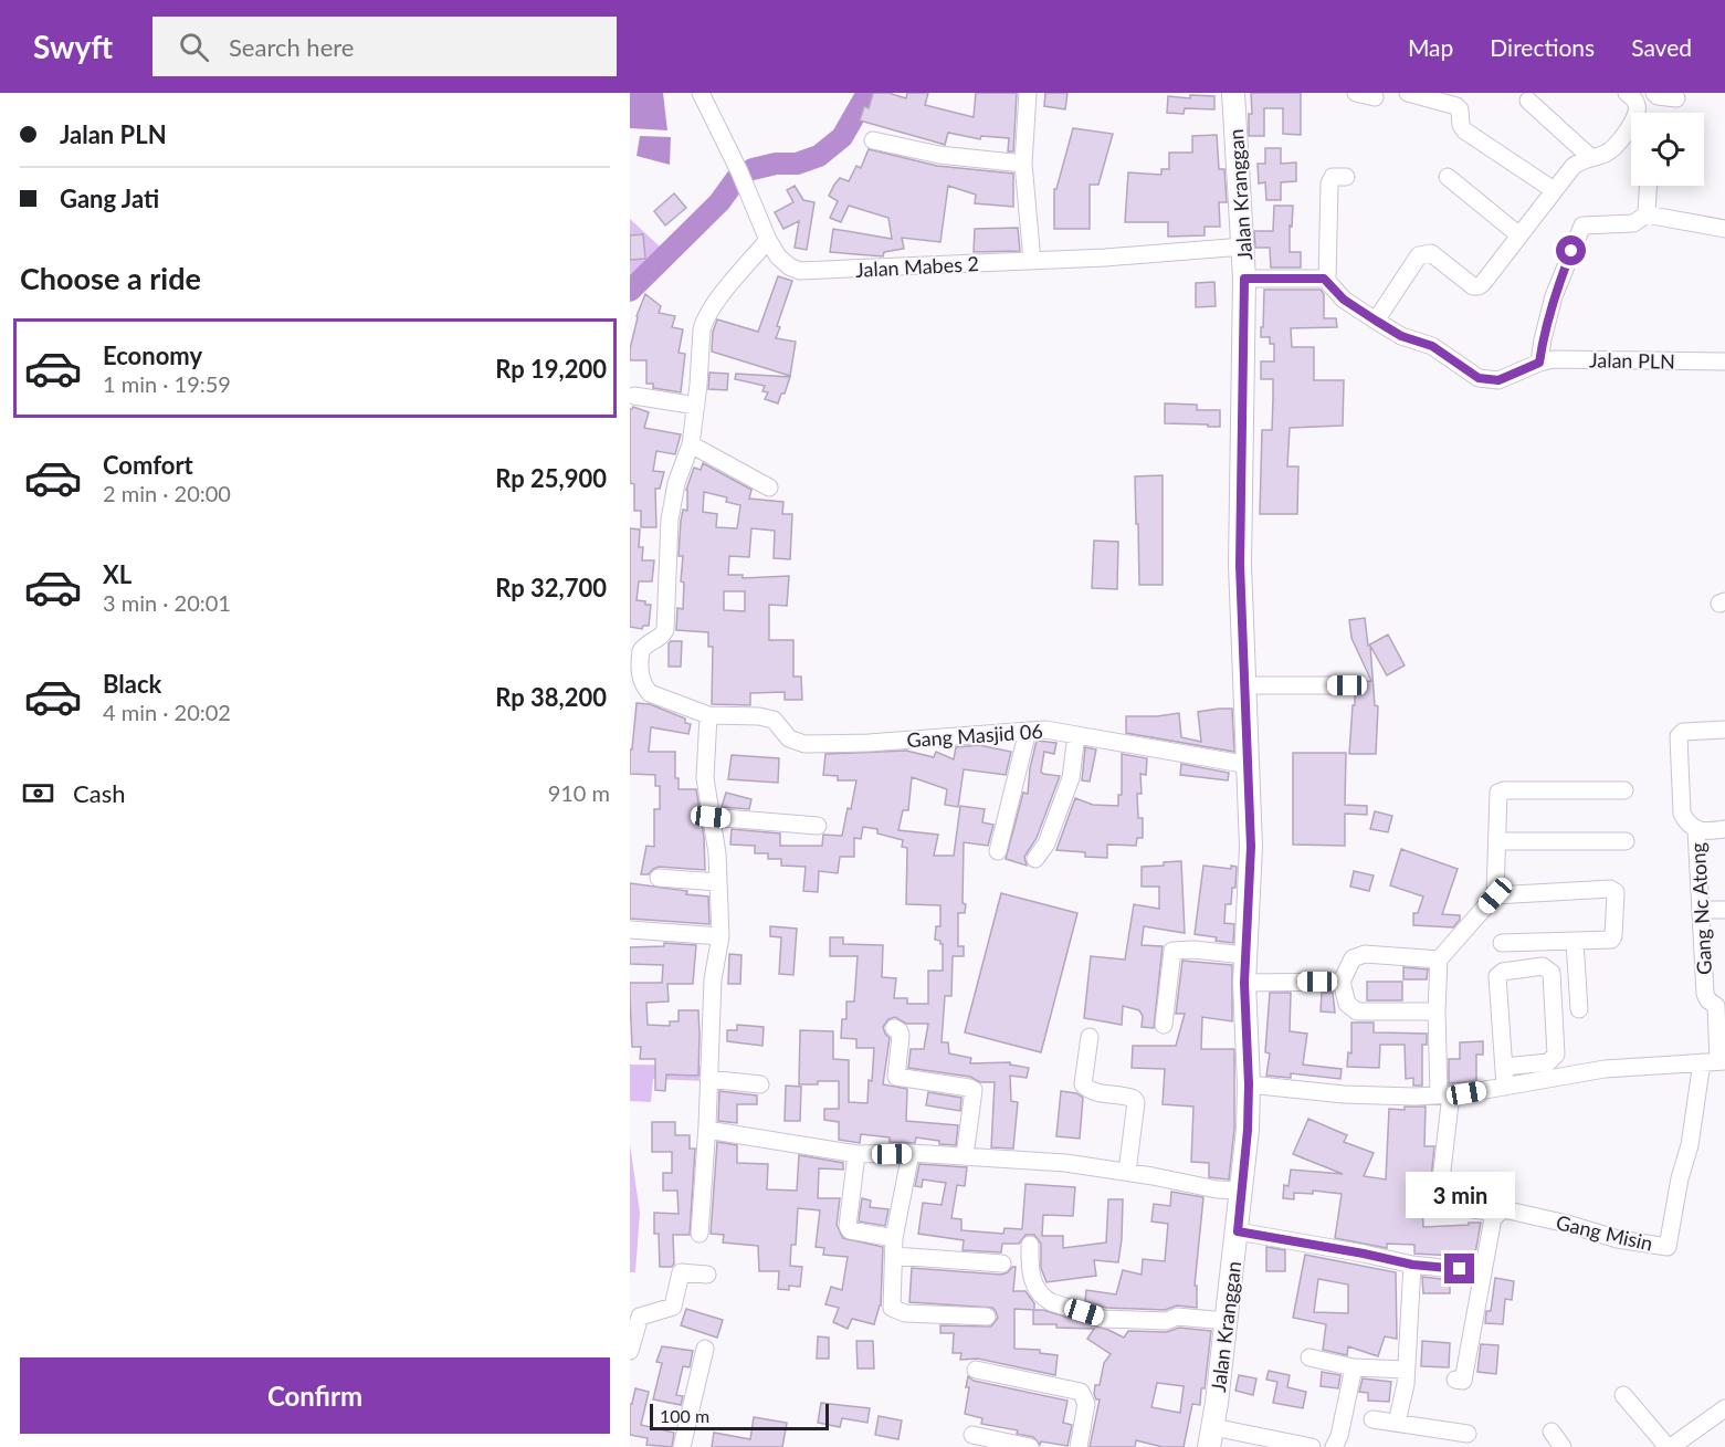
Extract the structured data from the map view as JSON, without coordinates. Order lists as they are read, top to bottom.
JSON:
{
  "streets": {
    "main road": ["Jalan Kranggan"],
    "street": [
      "Jalan Mabes 2",
      "Jalan PLN",
      "Gang Masjid 06",
      "Gang Nc Atong",
      "Gang Misin"
    ]
  },
  "crossings": [
    ["Jalan Kranggan", "Jalan Mabes 2"],
    ["Jalan Kranggan", "Gang Masjid 06"],
    ["Jalan Mabes 2", "Gang Masjid 06"],
    ["Gang Nc Atong", "Gang Misin"]
  ],
  "scale_bar": "100 m",
  "page": {
    "header": "Swyft",
    "search": "Search here",
    "nav": ["Map", "Directions", "Saved"],
    "banner": ["Jalan PLN", "Gang Jati"],
    "heading": "Choose a ride",
    "list": [
      {
        "name": "Economy",
        "note": "1 min · 19:59",
        "value": "Rp 19,200"
      },
      {
        "name": "Comfort",
        "note": "2 min · 20:00",
        "value": "Rp 25,900"
      },
      {
        "name": "XL",
        "note": "3 min · 20:01",
        "value": "Rp 32,700"
      },
      {
        "name": "Black",
        "note": "4 min · 20:02",
        "value": "Rp 38,200"
      }
    ],
    "pay": ["Cash", "910 m"],
    "bubble": "3 min",
    "buttons": "Confirm",
    "scale": "100 m"
  }
}
